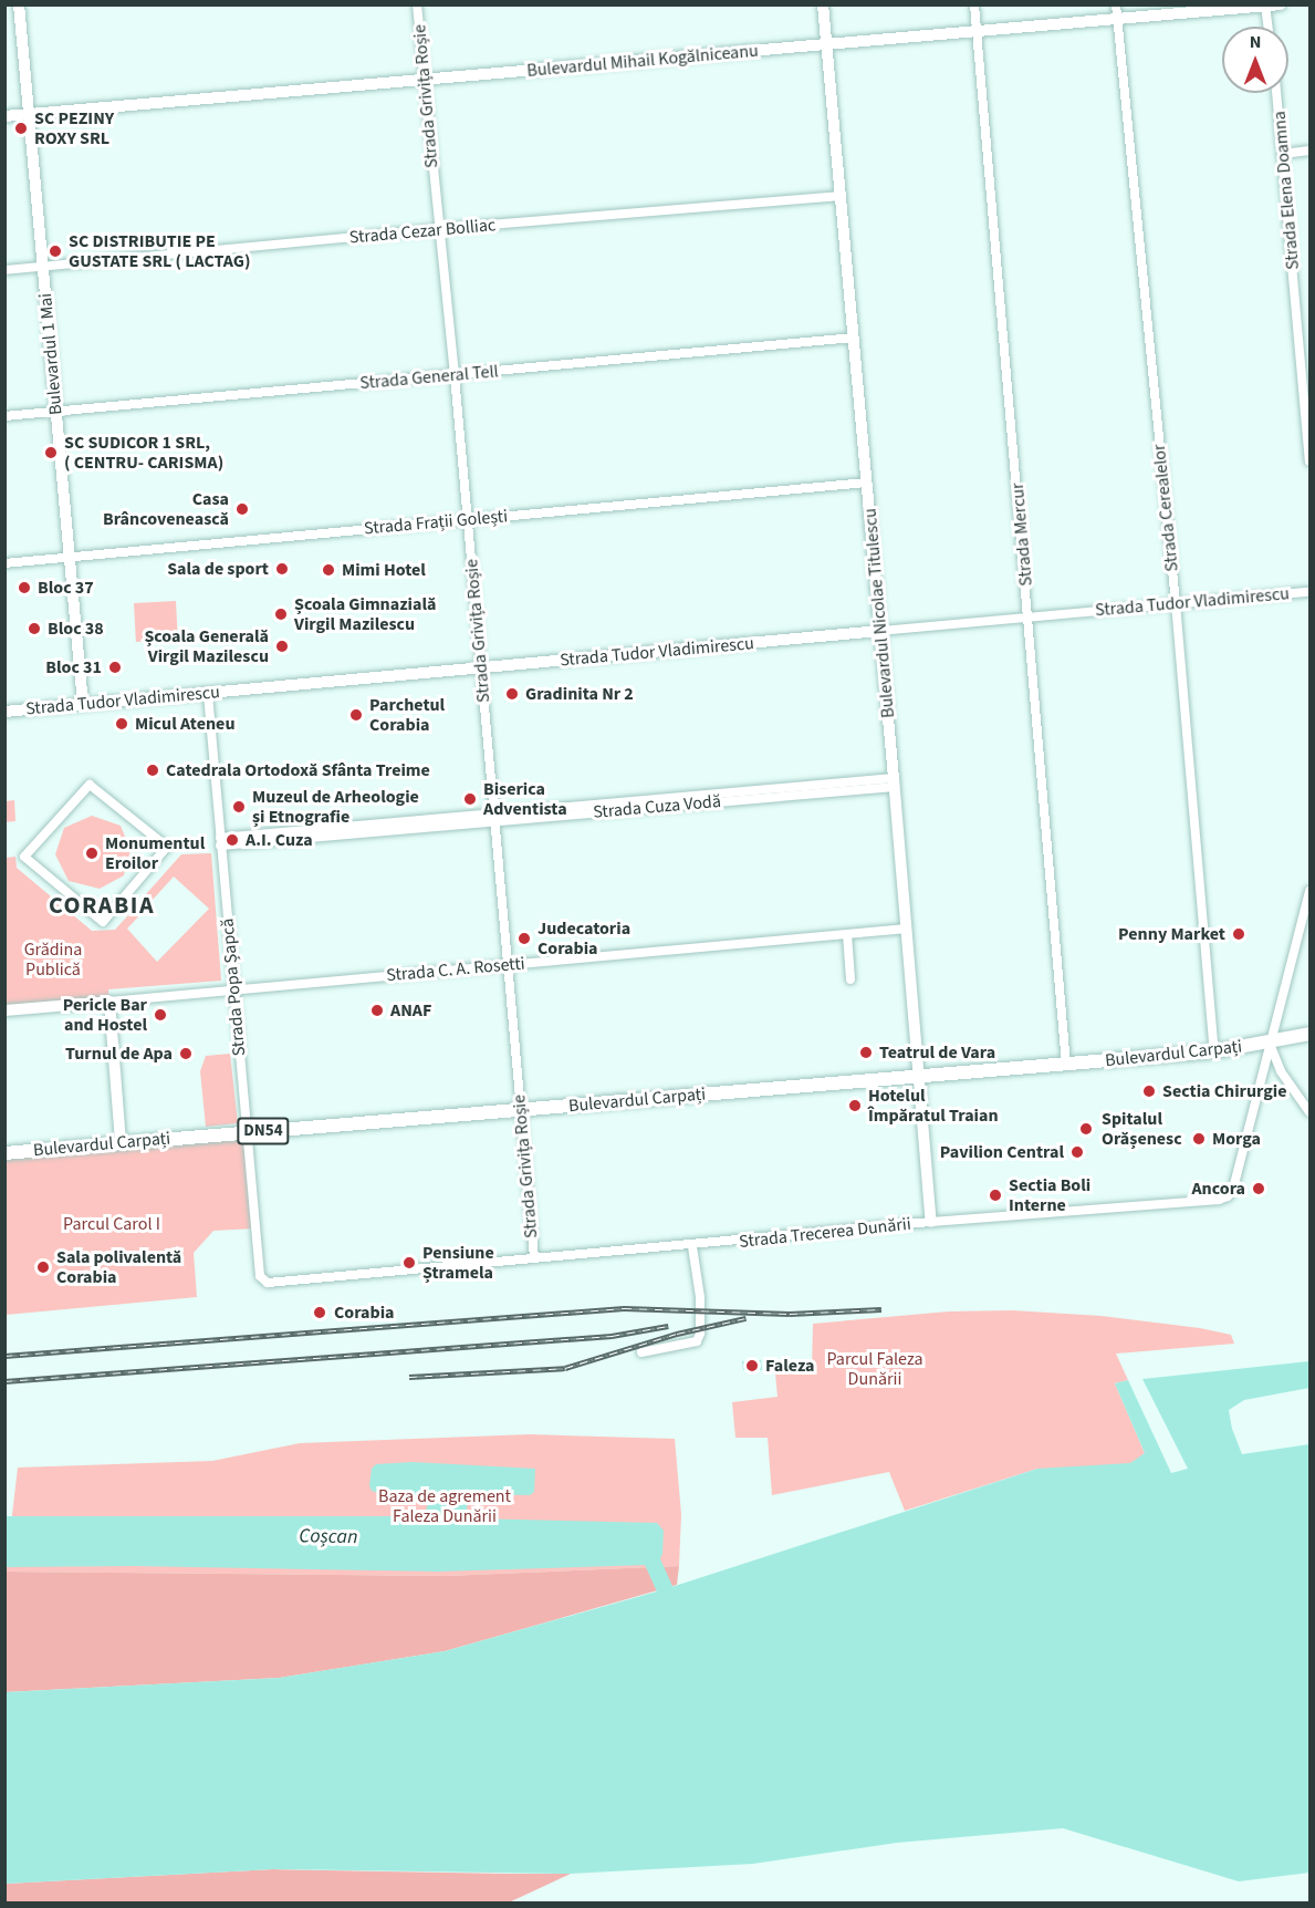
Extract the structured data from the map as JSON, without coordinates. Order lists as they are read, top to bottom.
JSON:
{
  "streets": {
    "main road": ["Bulevardul Carpați", "DN54"],
    "street": [
      "Bulevardul Mihail Kogălniceanu",
      "Strada Grivița Roșie",
      "Strada Elena Doamna",
      "Strada Cezar Bolliac",
      "Bulevardul 1 Mai",
      "Strada General Tell",
      "Strada Cerealelor",
      "Strada Frații Golești",
      "Strada Mercur",
      "Strada Tudor Vladimirescu",
      "Bulevardul Nicolae Titulescu",
      "Strada Cuza Vodă",
      "Strada C. A. Rosetti",
      "Strada Popa Șapcă",
      "Strada Trecerea Dunării"
    ]
  },
  "crossings": [
    ["Bulevardul Mihail Kogălniceanu", "Strada Grivița Roșie"],
    ["Bulevardul Mihail Kogălniceanu", "Bulevardul 1 Mai"],
    ["Bulevardul Mihail Kogălniceanu", "Strada Cerealelor"],
    ["Bulevardul Mihail Kogălniceanu", "Strada Mercur"],
    ["Bulevardul Mihail Kogălniceanu", "Bulevardul Nicolae Titulescu"],
    ["Strada Grivița Roșie", "Strada Cezar Bolliac"],
    ["Strada Grivița Roșie", "Strada General Tell"],
    ["Strada Grivița Roșie", "Strada Frații Golești"],
    ["Strada Grivița Roșie", "Strada Tudor Vladimirescu"],
    ["Strada Grivița Roșie", "Strada Cuza Vodă"],
    ["Strada Grivița Roșie", "Strada C. A. Rosetti"],
    ["Strada Grivița Roșie", "Bulevardul Carpați"],
    ["Strada Grivița Roșie", "Strada Trecerea Dunării"],
    ["Strada Cezar Bolliac", "Bulevardul 1 Mai"],
    ["Strada Cezar Bolliac", "Bulevardul Nicolae Titulescu"],
    ["Bulevardul 1 Mai", "Strada General Tell"],
    ["Bulevardul 1 Mai", "Strada Frații Golești"],
    ["Bulevardul 1 Mai", "Strada Tudor Vladimirescu"],
    ["Strada General Tell", "Bulevardul Nicolae Titulescu"],
    ["Strada Cerealelor", "Strada Tudor Vladimirescu"],
    ["Strada Cerealelor", "Bulevardul Carpați"],
    ["Strada Frații Golești", "Bulevardul Nicolae Titulescu"],
    ["Strada Mercur", "Strada Tudor Vladimirescu"],
    ["Strada Mercur", "Bulevardul Carpați"],
    ["Strada Tudor Vladimirescu", "Bulevardul Nicolae Titulescu"],
    ["Strada Tudor Vladimirescu", "Strada Popa Șapcă"],
    ["Bulevardul Nicolae Titulescu", "Strada Cuza Vodă"],
    ["Bulevardul Nicolae Titulescu", "Strada C. A. Rosetti"],
    ["Bulevardul Nicolae Titulescu", "Bulevardul Carpați"],
    ["Bulevardul Nicolae Titulescu", "Strada Trecerea Dunării"],
    ["Strada Cuza Vodă", "Strada Popa Șapcă"],
    ["Strada C. A. Rosetti", "Strada Popa Șapcă"],
    ["Strada Popa Șapcă", "Bulevardul Carpați"],
    ["Strada Popa Șapcă", "Strada Trecerea Dunării"],
    ["Bulevardul Carpați", "DN54"],
    ["Bulevardul Carpați", "Strada Trecerea Dunării"],
    ["DN54", "Strada Trecerea Dunării"]
  ],
  "districts": ["CORABIA"],
  "water": ["Coșcan"],
  "parks": [
    "Grădina Publică",
    "Parcul Carol I",
    "Parcul Faleza Dunării",
    "Baza de agrement Faleza Dunării"
  ],
  "places": [
    "SC PEZINY ROXY SRL",
    "SC DISTRIBUTIE PE GUSTATE SRL ( LACTAG)",
    "SC SUDICOR 1 SRL, ( CENTRU- CARISMA)",
    "Casa Brâncovenească",
    "Sala de sport",
    "Mimi Hotel",
    "Bloc 37",
    "Școala Gimnazială Virgil Mazilescu",
    "Bloc 38",
    "Școala Generală Virgil Mazilescu",
    "Bloc 31",
    "Gradinita Nr 2",
    "Parchetul Corabia",
    "Micul Ateneu",
    "Catedrala Ortodoxă Sfânta Treime",
    "Biserica Adventista",
    "Muzeul de Arheologie și Etnografie",
    "A.I. Cuza",
    "Monumentul Eroilor",
    "Penny Market",
    "Judecatoria Corabia",
    "ANAF",
    "Pericle Bar and Hostel",
    "Teatrul de Vara",
    "Turnul de Apa",
    "Sectia Chirurgie",
    "Hotelul Împăratul Traian",
    "Spitalul Orășenesc",
    "Morga",
    "Pavilion Central",
    "Ancora",
    "Sectia Boli Interne",
    "Pensiune Ștramela",
    "Sala polivalentă Corabia",
    "Corabia",
    "Faleza"
  ],
  "north": "top"
}
